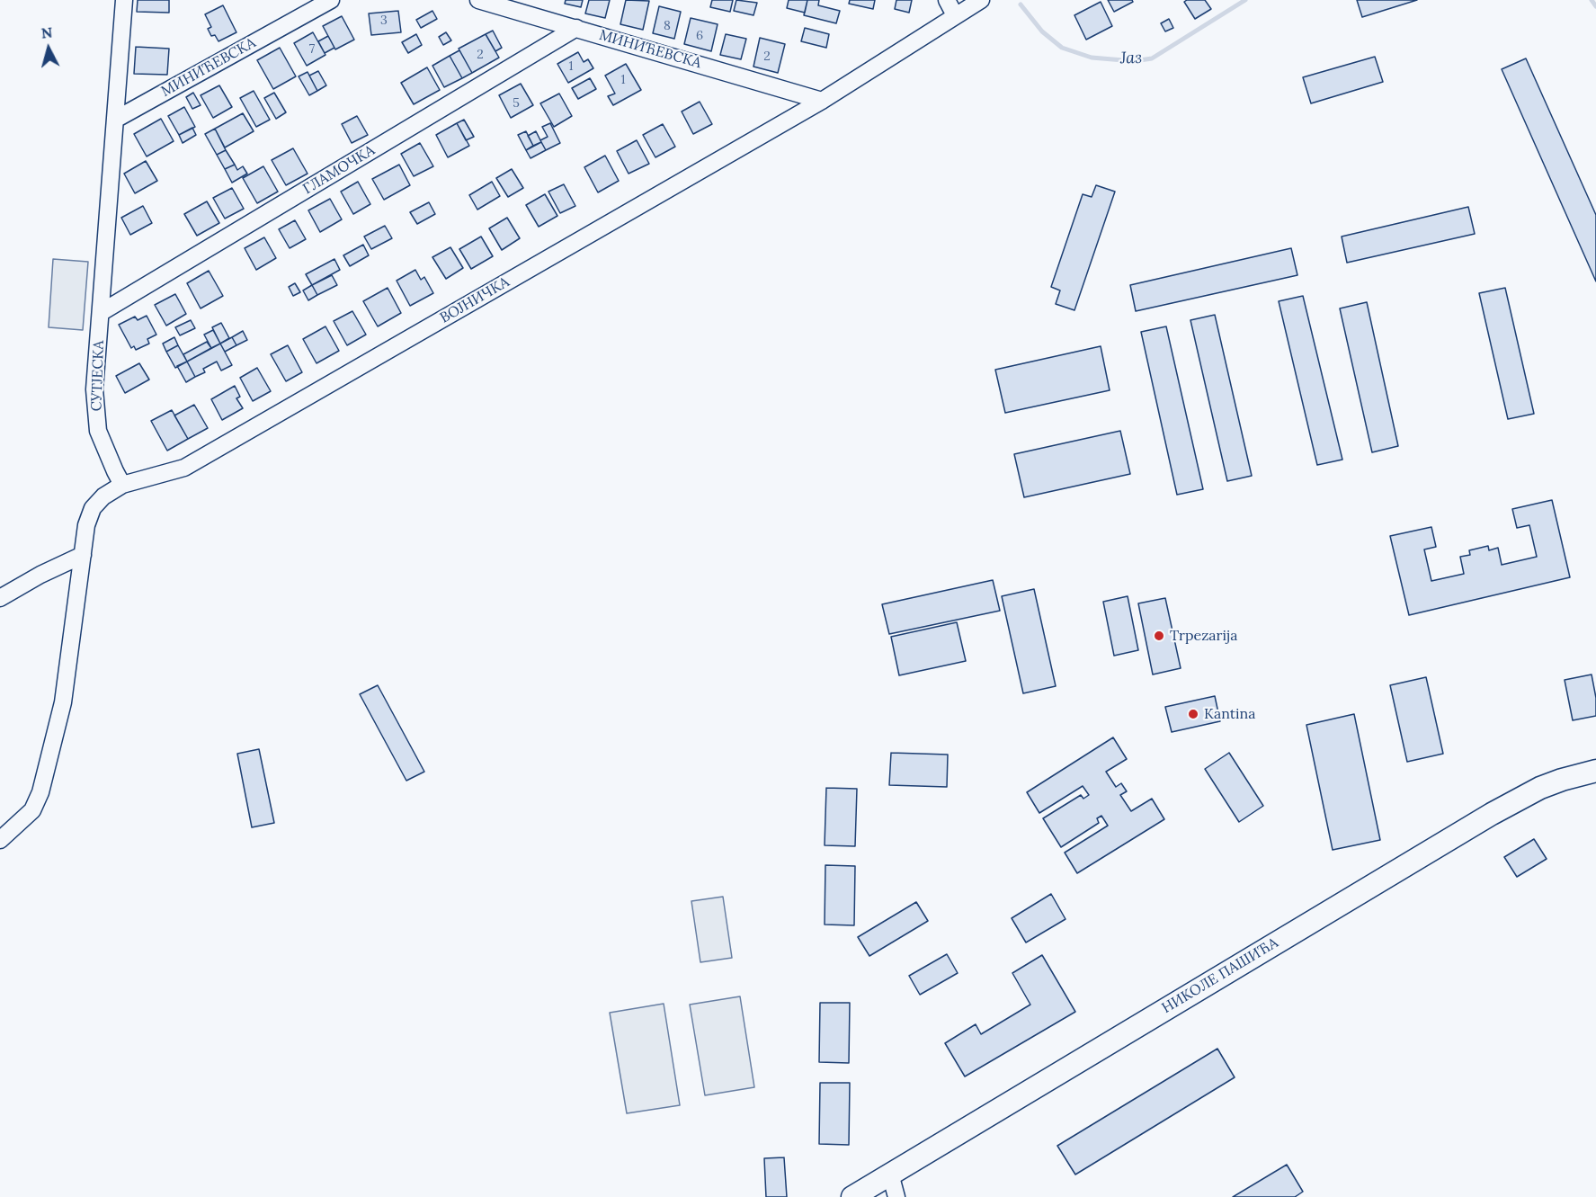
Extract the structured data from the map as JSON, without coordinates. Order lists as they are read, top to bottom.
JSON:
{
  "streets": {
    "main road": ["НИКОЛЕ ПАШИЋА"],
    "street": [
      "МИНИЋЕВСКА",
      "ГЛАМОЧКА",
      "ВОЈНИЧКА",
      "СУТЈЕСКА"
    ]
  },
  "crossings": [
    ["МИНИЋЕВСКА", "ГЛАМОЧКА"],
    ["МИНИЋЕВСКА", "ВОЈНИЧКА"],
    ["МИНИЋЕВСКА", "СУТЈЕСКА"],
    ["ГЛАМОЧКА", "СУТЈЕСКА"],
    ["ВОЈНИЧКА", "СУТЈЕСКА"]
  ],
  "water": ["Јаз"],
  "places": ["Trpezarija", "Kantina"],
  "house_numbers": [
    "3",
    "8",
    "6",
    "7",
    "2",
    "2",
    "1",
    "1",
    "5"
  ],
  "north": "top"
}
